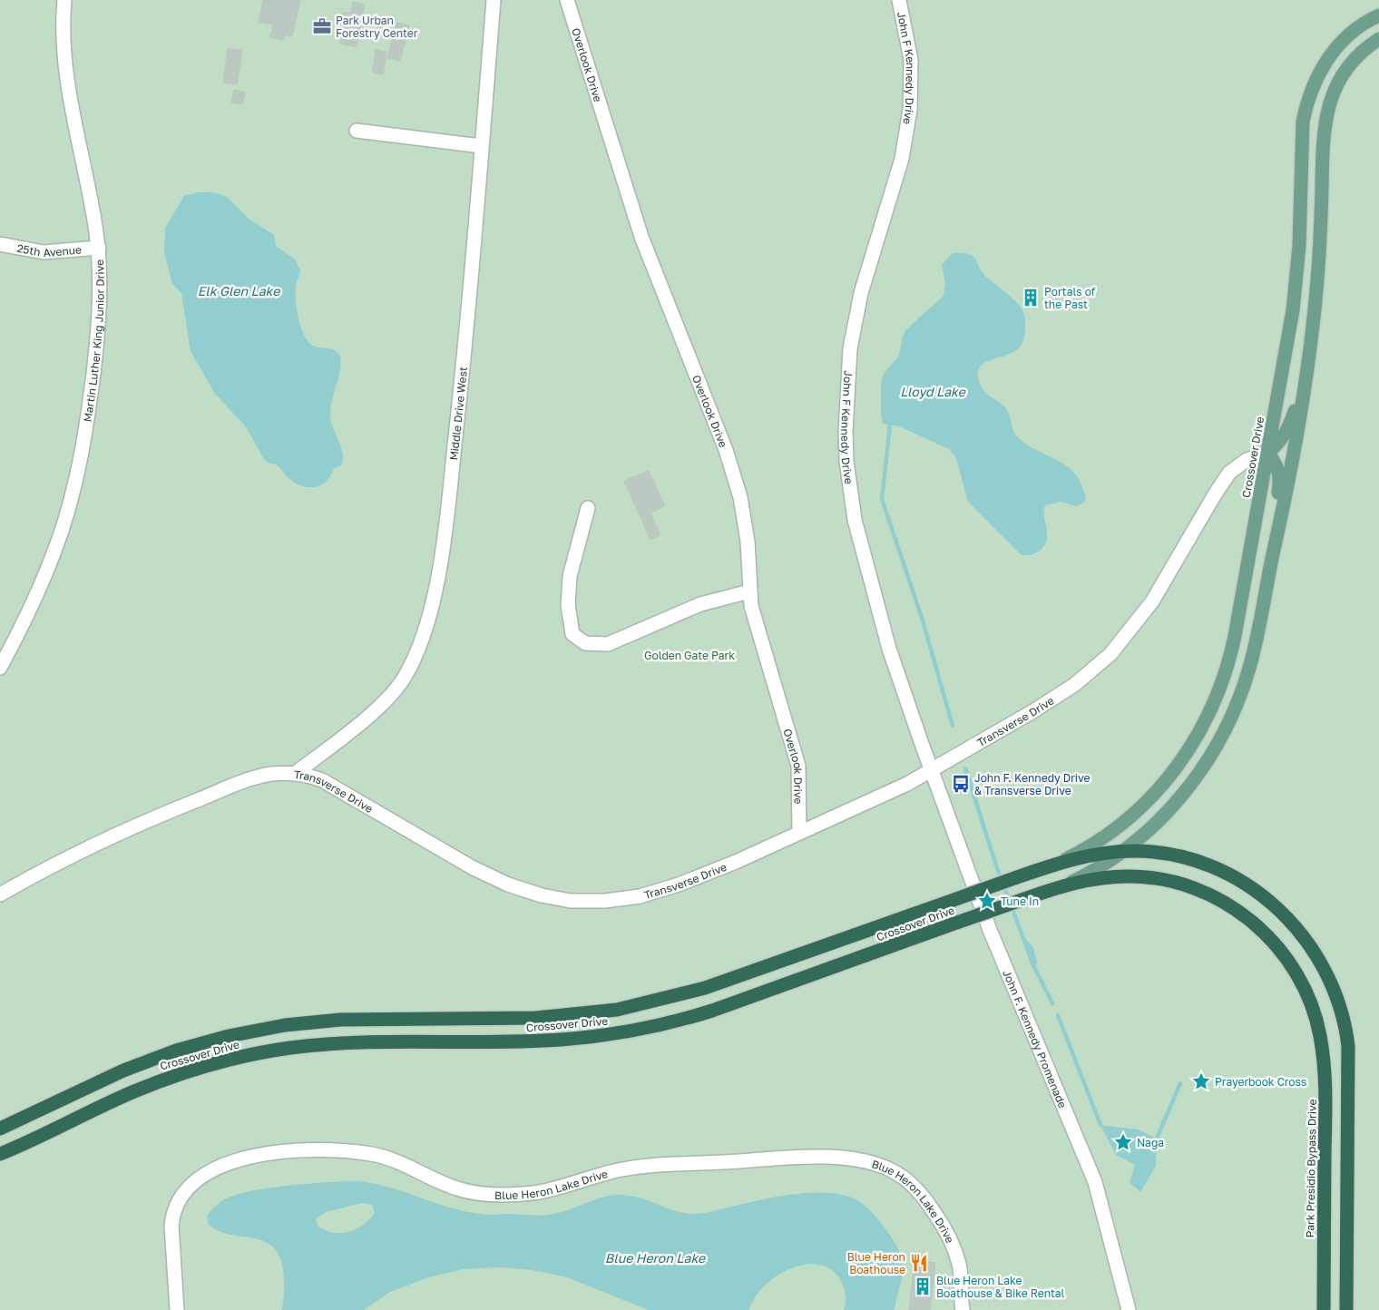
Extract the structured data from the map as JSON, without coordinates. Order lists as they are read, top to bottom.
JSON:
{
  "streets": {
    "highway": ["Crossover Drive", "Park Presidio Bypass Drive"],
    "street": [
      "Overlook Drive",
      "John F Kennedy Drive",
      "25th Avenue",
      "Martin Luther King Junior Drive",
      "Middle Drive West",
      "Transverse Drive",
      "John F. Kennedy Promenade",
      "Blue Heron Lake Drive"
    ]
  },
  "crossings": [
    ["Overlook Drive", "Transverse Drive"],
    ["John F Kennedy Drive", "Transverse Drive"],
    ["John F Kennedy Drive", "John F. Kennedy Promenade"],
    ["25th Avenue", "Martin Luther King Junior Drive"],
    ["Middle Drive West", "Transverse Drive"],
    ["Crossover Drive", "Transverse Drive"],
    ["Crossover Drive", "Park Presidio Bypass Drive"],
    ["Transverse Drive", "John F. Kennedy Promenade"]
  ],
  "water": ["Elk Glen Lake", "Lloyd Lake", "Blue Heron Lake"],
  "parks": ["Golden Gate Park"],
  "places": {
    "office": ["Park Urban Forestry Center"],
    "building": ["Portals of the Past", "Blue Heron Lake Boathouse & Bike Rental"],
    "bus stop": ["John F. Kennedy Drive & Transverse Drive"],
    "place": ["Tune In", "Prayerbook Cross", "Naga"],
    "restaurant": ["Blue Heron Boathouse"]
  }
}
